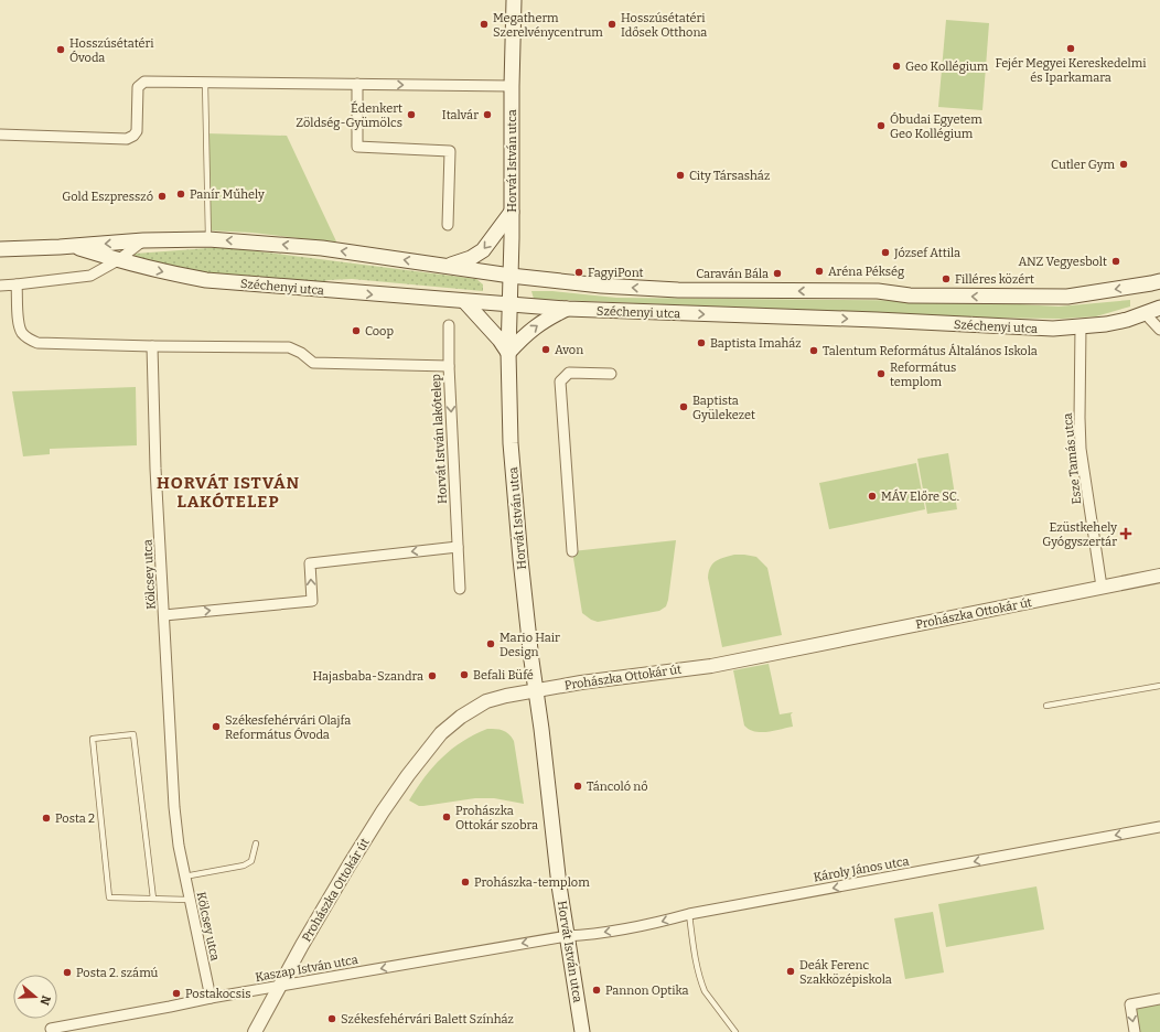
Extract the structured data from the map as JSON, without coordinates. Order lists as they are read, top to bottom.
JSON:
{
  "streets": {
    "main road": ["Horvát István utca", "Széchenyi utca"],
    "street": [
      "Horvát István lakótelep",
      "Esze Tamás utca",
      "Kölcsey utca",
      "Prohászka Ottokár út",
      "Károly János utca",
      "Kaszap István utca"
    ]
  },
  "crossings": [
    ["Horvát István utca", "Széchenyi utca"],
    ["Horvát István utca", "Prohászka Ottokár út"],
    ["Horvát István utca", "Károly János utca"],
    ["Horvát István utca", "Kaszap István utca"],
    ["Széchenyi utca", "Esze Tamás utca"],
    ["Horvát István lakótelep", "Kölcsey utca"],
    ["Esze Tamás utca", "Prohászka Ottokár út"],
    ["Kölcsey utca", "Kaszap István utca"],
    ["Prohászka Ottokár út", "Kaszap István utca"],
    ["Károly János utca", "Kaszap István utca"]
  ],
  "one_way": ["Károly János utca", "Kaszap István utca"],
  "districts": ["HORVÁT ISTVÁN LAKÓTELEP"],
  "places": {
    "other": [
      "Megatherm Szerelvénycentrum",
      "Hosszúsétatéri Idősek Otthona",
      "Fejér Megyei Kereskedelmi és Iparkamara",
      "Hosszúsétatéri Óvoda",
      "Geo Kollégium",
      "Édenkert Zöldség-Gyümölcs",
      "Italvár",
      "Óbudai Egyetem Geo Kollégium",
      "Cutler Gym",
      "City Társasház",
      "Panír Műhely",
      "Gold Eszpresszó",
      "József Attila",
      "ANZ Vegyesbolt",
      "Aréna Pékség",
      "FagyiPont",
      "Caraván Bála",
      "Filléres közért",
      "Coop",
      "Baptista Imaház",
      "Avon",
      "Talentum Református Általános Iskola",
      "Református templom",
      "Baptista Gyülekezet",
      "MÁV Előre SC.",
      "Mario Hair Design",
      "Befali Büfé",
      "Hajasbaba-Szandra",
      "Székesfehérvári Olajfa Református Óvoda",
      "Táncoló nő",
      "Prohászka Ottokár szobra",
      "Posta 2",
      "Prohászka-templom",
      "Deák Ferenc Szakközépiskola",
      "Posta 2. számú",
      "Pannon Optika",
      "Postakocsis",
      "Székesfehérvári Balett Színház"
    ],
    "health": ["Ezüstkehely Gyógyszertár"]
  },
  "north": "right"
}
